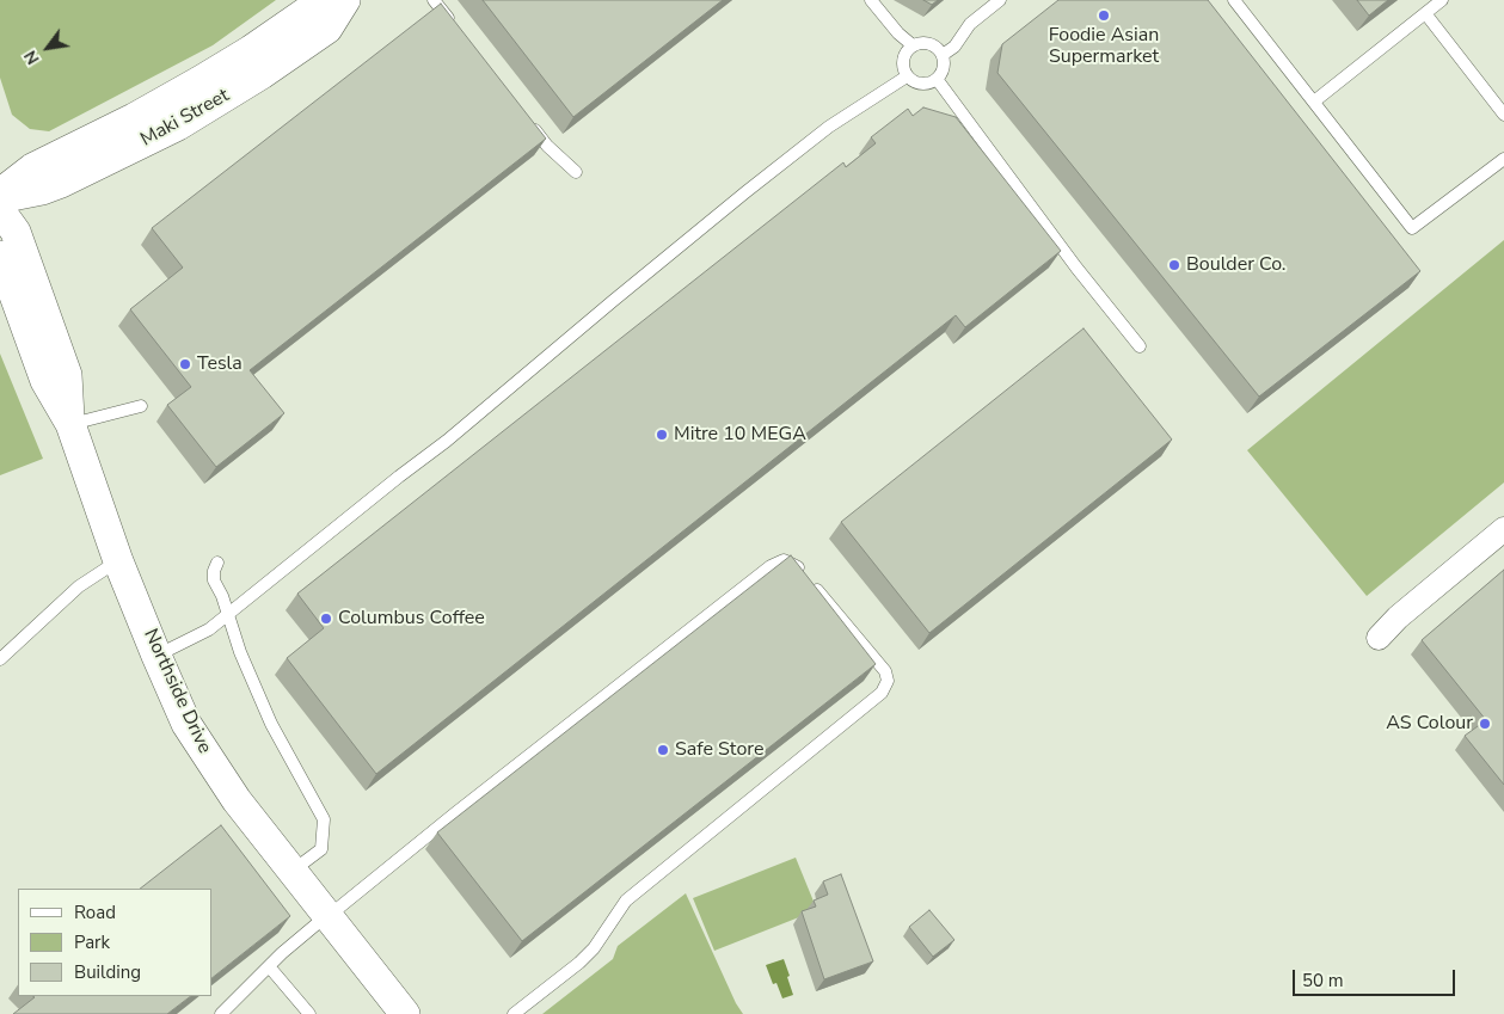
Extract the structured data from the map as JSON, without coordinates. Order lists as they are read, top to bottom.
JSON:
{
  "streets": {
    "street": ["Maki Street", "Northside Drive"]
  },
  "places": [
    "Foodie Asian Supermarket",
    "Boulder Co.",
    "Tesla",
    "Mitre 10 MEGA",
    "Columbus Coffee",
    "AS Colour",
    "Safe Store"
  ],
  "legend": ["Road", "Park", "Building"],
  "scale_bar": "50 m",
  "north": "bottom left"
}
